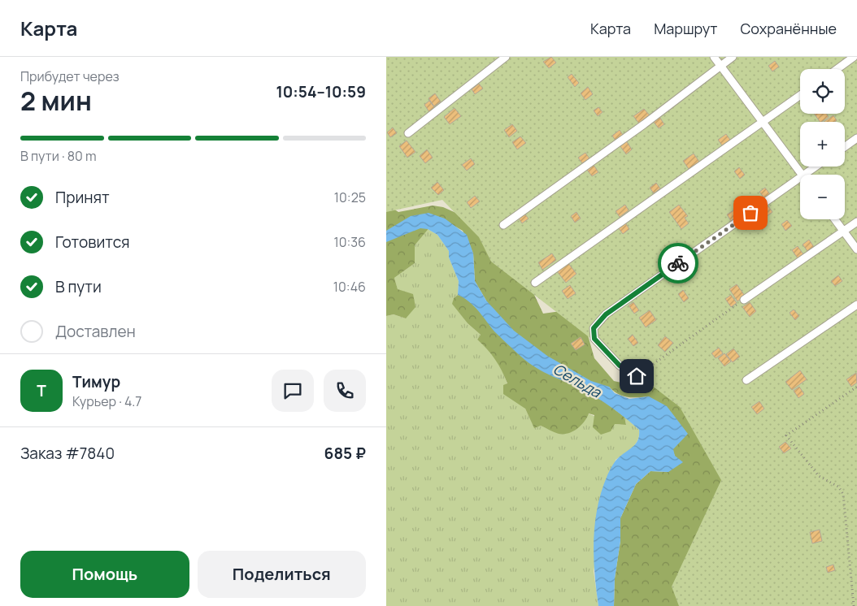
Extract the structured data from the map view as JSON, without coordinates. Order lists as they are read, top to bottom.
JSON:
{
  "water": ["Сельда"],
  "page": {
    "header": "Карта",
    "nav": ["Карта", "Маршрут", "Сохранённые"],
    "heading": ["2 мин", "Прибудет через", "10:54–10:59"],
    "panel": [
      "Тимур",
      "Курьер · 4.7",
      "Заказ #7840",
      "685 ₽"
    ],
    "map_buttons": ["+", "−"],
    "bar": "В пути · 80 m",
    "list": [
      ["Принят", "10:25"],
      ["Готовится", "10:36"],
      ["В пути", "10:46"],
      "Доставлен"
    ],
    "round": "Т",
    "buttons": ["Помощь", "Поделиться"]
  }
}
